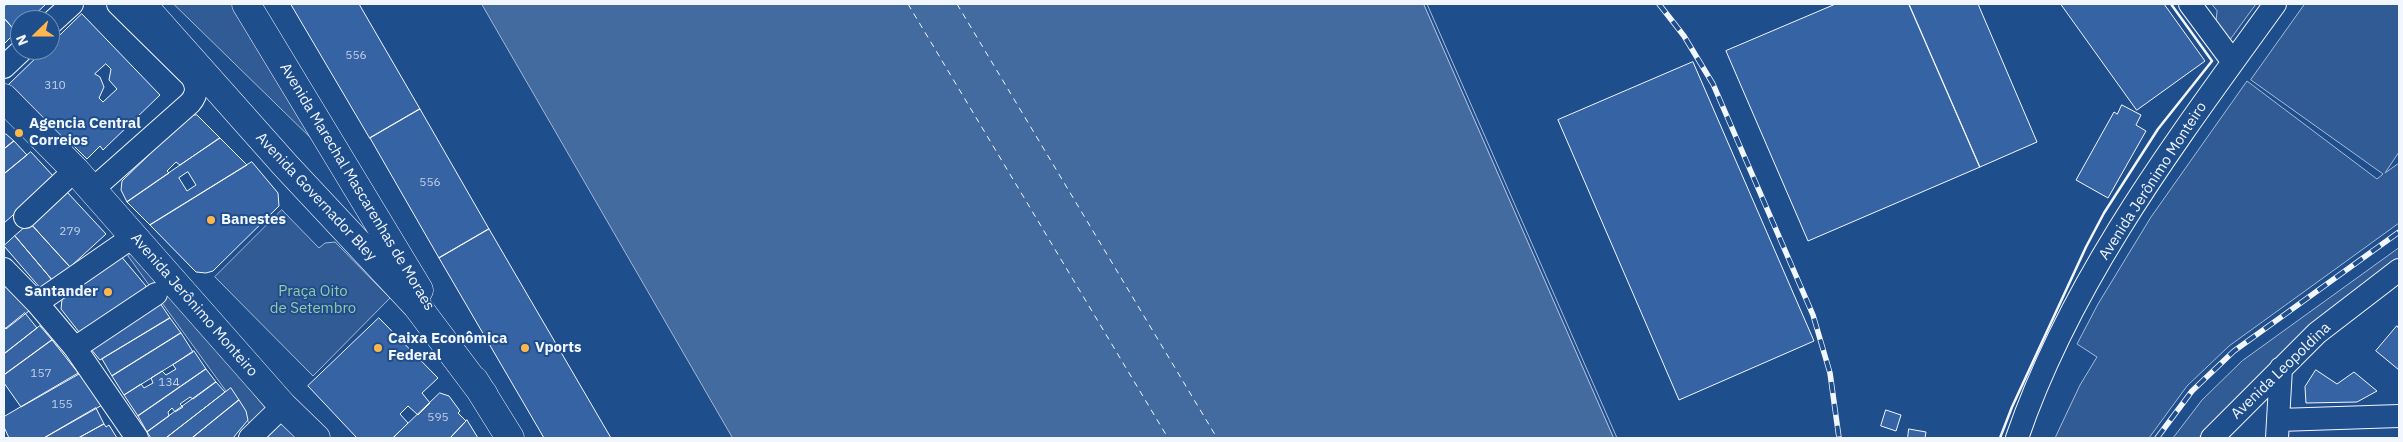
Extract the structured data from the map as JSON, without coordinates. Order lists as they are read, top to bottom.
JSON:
{
  "streets": {
    "main road": ["Avenida Jerônimo Monteiro", "Avenida Marechal Mascarenhas de Moraes", "Avenida Governador Bley"],
    "street": ["Avenida Leopoldina"]
  },
  "crossings": [
    ["Avenida Marechal Mascarenhas de Moraes", "Avenida Governador Bley"]
  ],
  "parks": ["Praça Oito de Setembro"],
  "places": [
    "Agencia Central Correios",
    "Banestes",
    "Santander",
    "Caixa Econômica Federal",
    "Vports"
  ],
  "house_numbers": [
    "556",
    "310",
    "556",
    "279",
    "157",
    "134",
    "155",
    "595"
  ],
  "north": "left"
}
